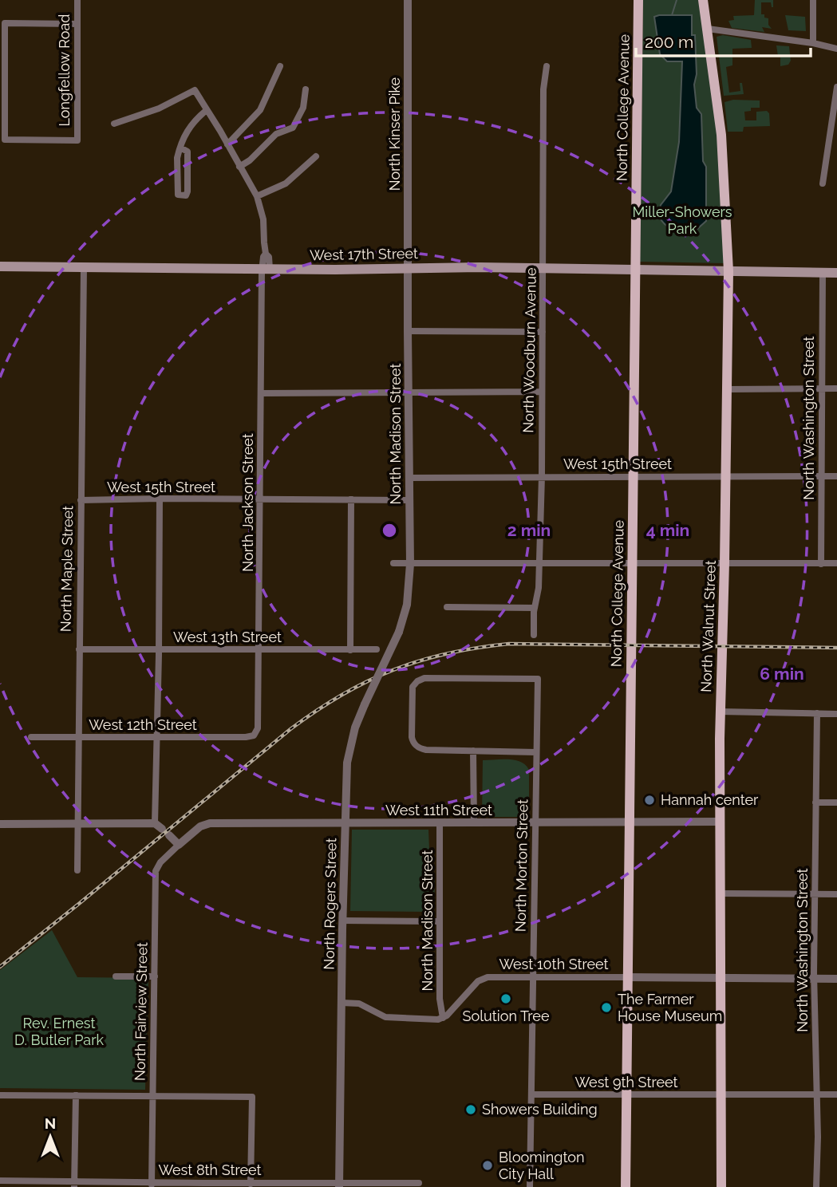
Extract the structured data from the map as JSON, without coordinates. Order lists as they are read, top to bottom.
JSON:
{
  "streets": {
    "main road": ["North College Avenue", "West 17th Street", "North Walnut Street"],
    "street": [
      "Longfellow Road",
      "North Kinser Pike",
      "North Woodburn Avenue",
      "North Washington Street",
      "North Madison Street",
      "West 15th Street",
      "North Jackson Street",
      "North Maple Street",
      "West 13th Street",
      "West 12th Street",
      "West 11th Street",
      "North Morton Street",
      "North Rogers Street",
      "West 10th Street",
      "North Fairview Street",
      "West 9th Street",
      "West 8th Street"
    ]
  },
  "crossings": [
    ["North College Avenue", "West 17th Street"],
    ["North College Avenue", "West 15th Street"],
    ["North College Avenue", "West 11th Street"],
    ["North College Avenue", "West 10th Street"],
    ["North College Avenue", "West 9th Street"],
    ["North Kinser Pike", "West 17th Street"],
    ["North Kinser Pike", "North Madison Street"],
    ["West 17th Street", "North Woodburn Avenue"],
    ["West 17th Street", "North Washington Street"],
    ["West 17th Street", "North Madison Street"],
    ["West 17th Street", "North Jackson Street"],
    ["West 17th Street", "North Maple Street"],
    ["West 17th Street", "North Walnut Street"],
    ["North Woodburn Avenue", "West 15th Street"],
    ["North Washington Street", "West 15th Street"],
    ["North Washington Street", "West 10th Street"],
    ["North Washington Street", "West 9th Street"],
    ["North Madison Street", "West 15th Street"],
    ["North Madison Street", "West 11th Street"],
    ["North Madison Street", "North Rogers Street"],
    ["North Madison Street", "West 10th Street"],
    ["West 15th Street", "North Jackson Street"],
    ["West 15th Street", "North Maple Street"],
    ["West 15th Street", "North Walnut Street"],
    ["North Jackson Street", "West 13th Street"],
    ["North Jackson Street", "West 12th Street"],
    ["North Maple Street", "West 13th Street"],
    ["North Maple Street", "West 12th Street"],
    ["North Walnut Street", "West 11th Street"],
    ["North Walnut Street", "West 10th Street"],
    ["North Walnut Street", "West 9th Street"],
    ["West 11th Street", "North Morton Street"],
    ["West 11th Street", "North Rogers Street"],
    ["West 11th Street", "North Fairview Street"],
    ["North Morton Street", "West 10th Street"],
    ["North Morton Street", "West 9th Street"],
    ["North Rogers Street", "West 8th Street"],
    ["North Fairview Street", "West 8th Street"]
  ],
  "parks": ["Miller-Showers Park", "Rev. Ernest D. Butler Park"],
  "places": [
    "Hannah center",
    "Solution Tree",
    "The Farmer House Museum",
    "Showers Building",
    "Bloomington City Hall"
  ],
  "scale_bar": "200 m",
  "north": "top",
  "rings": ["2 min", "4 min", "6 min"]
}
